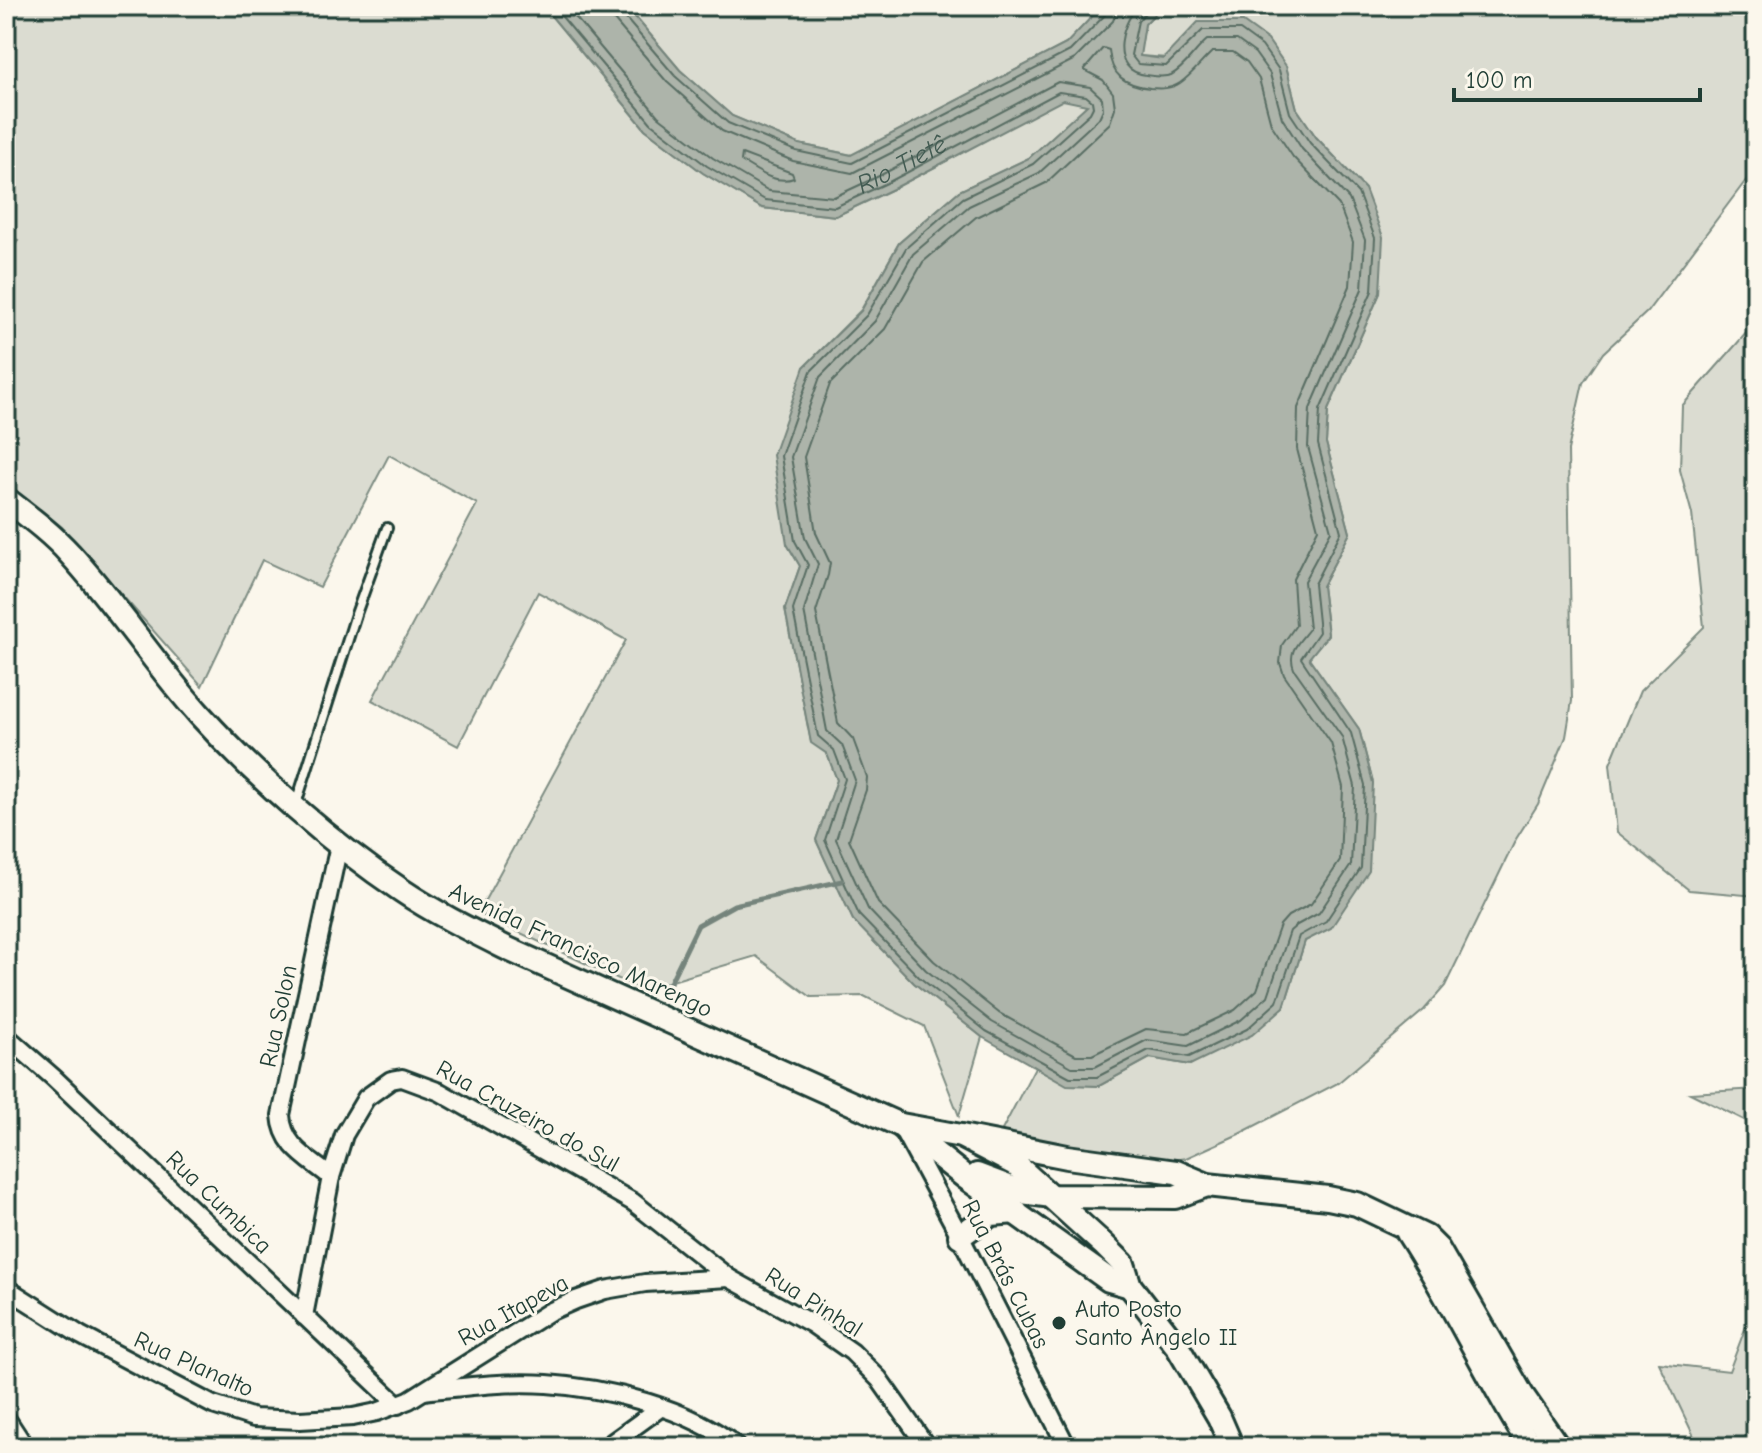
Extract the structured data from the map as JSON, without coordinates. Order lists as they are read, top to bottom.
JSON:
{
  "streets": {
    "main road": ["Avenida Francisco Marengo"],
    "street": [
      "Rua Solon",
      "Rua Cruzeiro do Sul",
      "Rua Cumbica",
      "Rua Brás Cubas",
      "Rua Pinhal",
      "Rua Itapeva",
      "Rua Planalto"
    ]
  },
  "crossings": [
    ["Avenida Francisco Marengo", "Rua Solon"],
    ["Avenida Francisco Marengo", "Rua Brás Cubas"],
    ["Rua Solon", "Rua Cruzeiro do Sul"],
    ["Rua Cruzeiro do Sul", "Rua Cumbica"],
    ["Rua Cruzeiro do Sul", "Rua Pinhal"],
    ["Rua Cruzeiro do Sul", "Rua Itapeva"],
    ["Rua Cumbica", "Rua Planalto"],
    ["Rua Pinhal", "Rua Itapeva"],
    ["Rua Itapeva", "Rua Planalto"]
  ],
  "water": ["Rio Tietê"],
  "places": ["Auto Posto Santo Ângelo II"],
  "scale_bar": "100 m"
}
